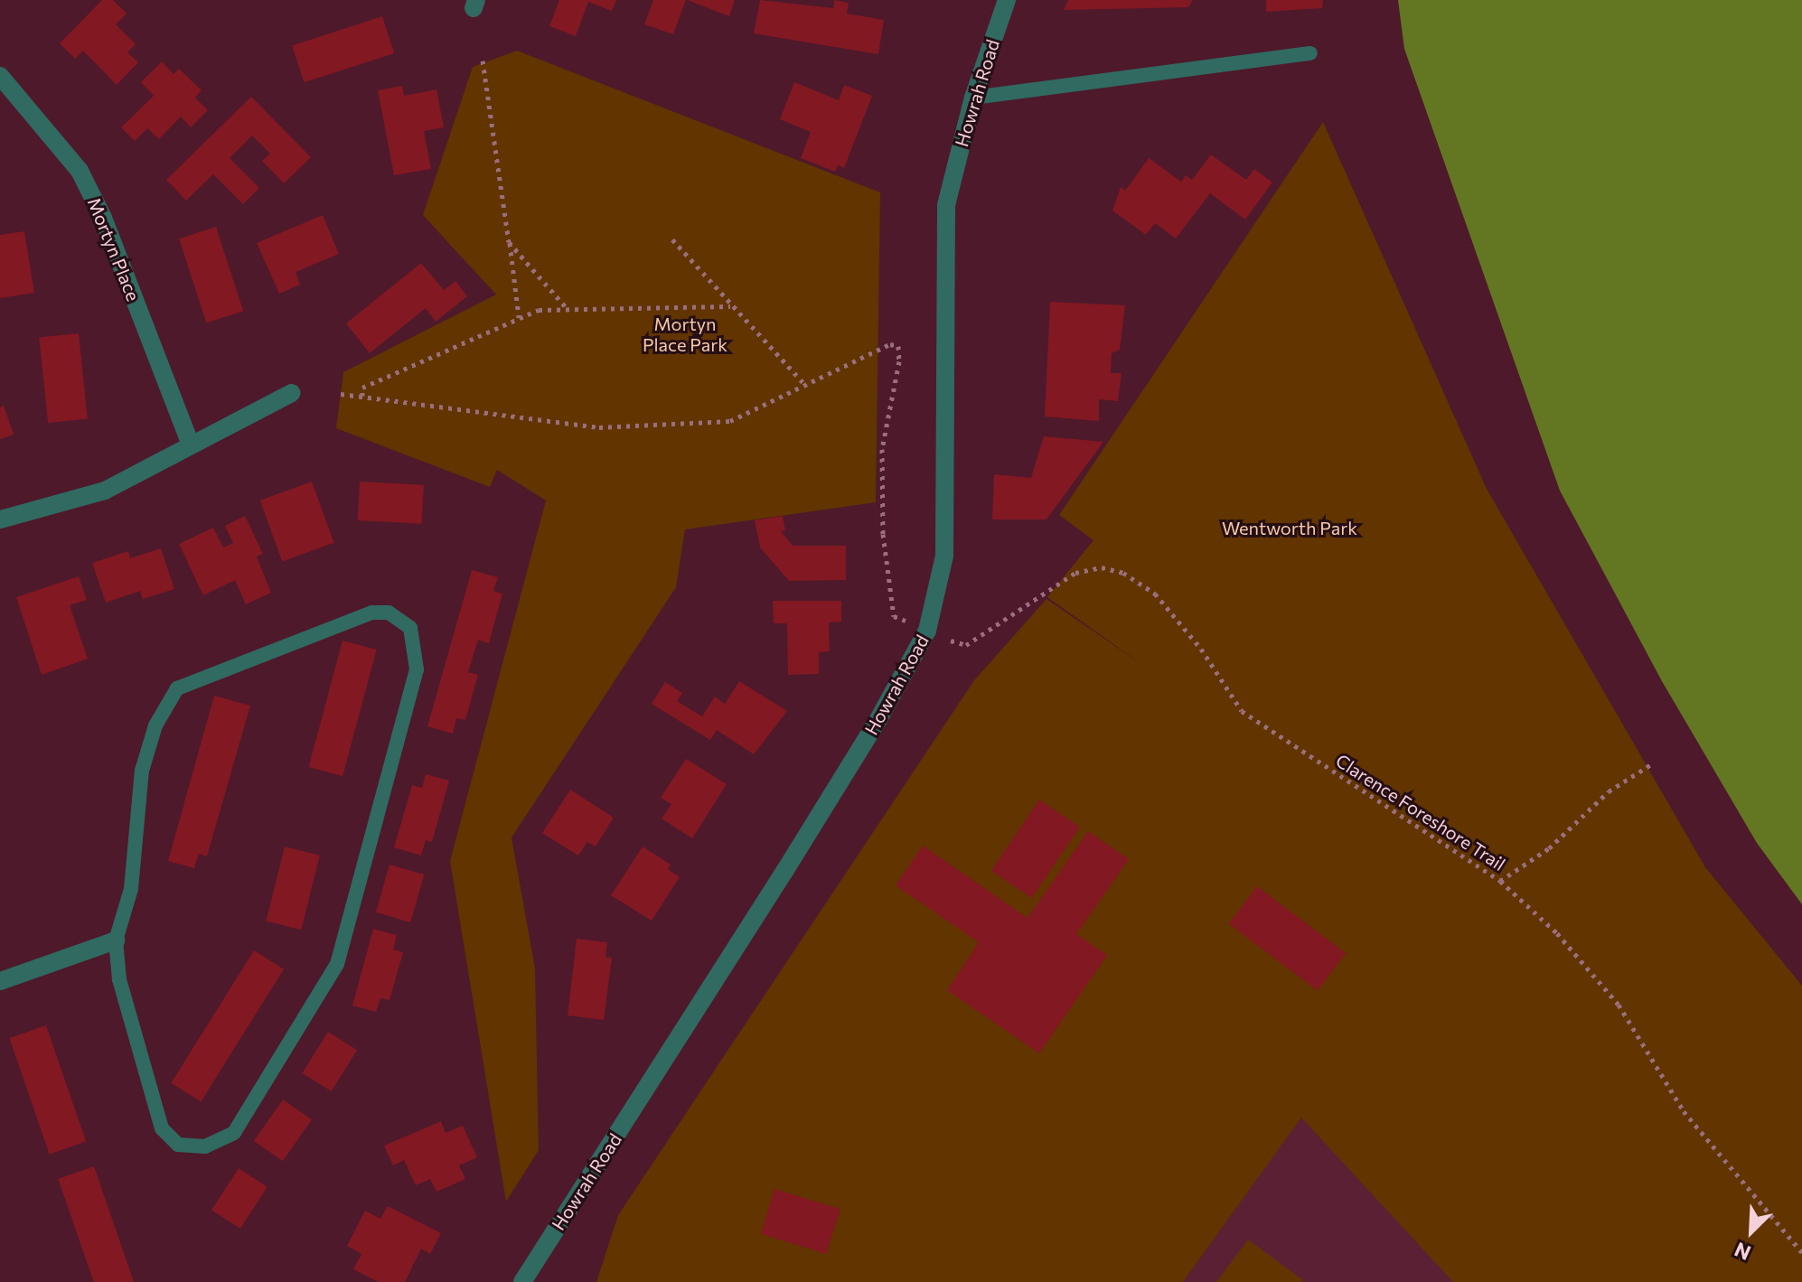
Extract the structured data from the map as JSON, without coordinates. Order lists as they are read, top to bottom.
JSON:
{
  "streets": {
    "street": ["Howrah Road", "Mortyn Place"],
    "path": ["Clarence Foreshore Trail"]
  },
  "parks": ["Mortyn Place Park", "Wentworth Park"],
  "north": "bottom left"
}
